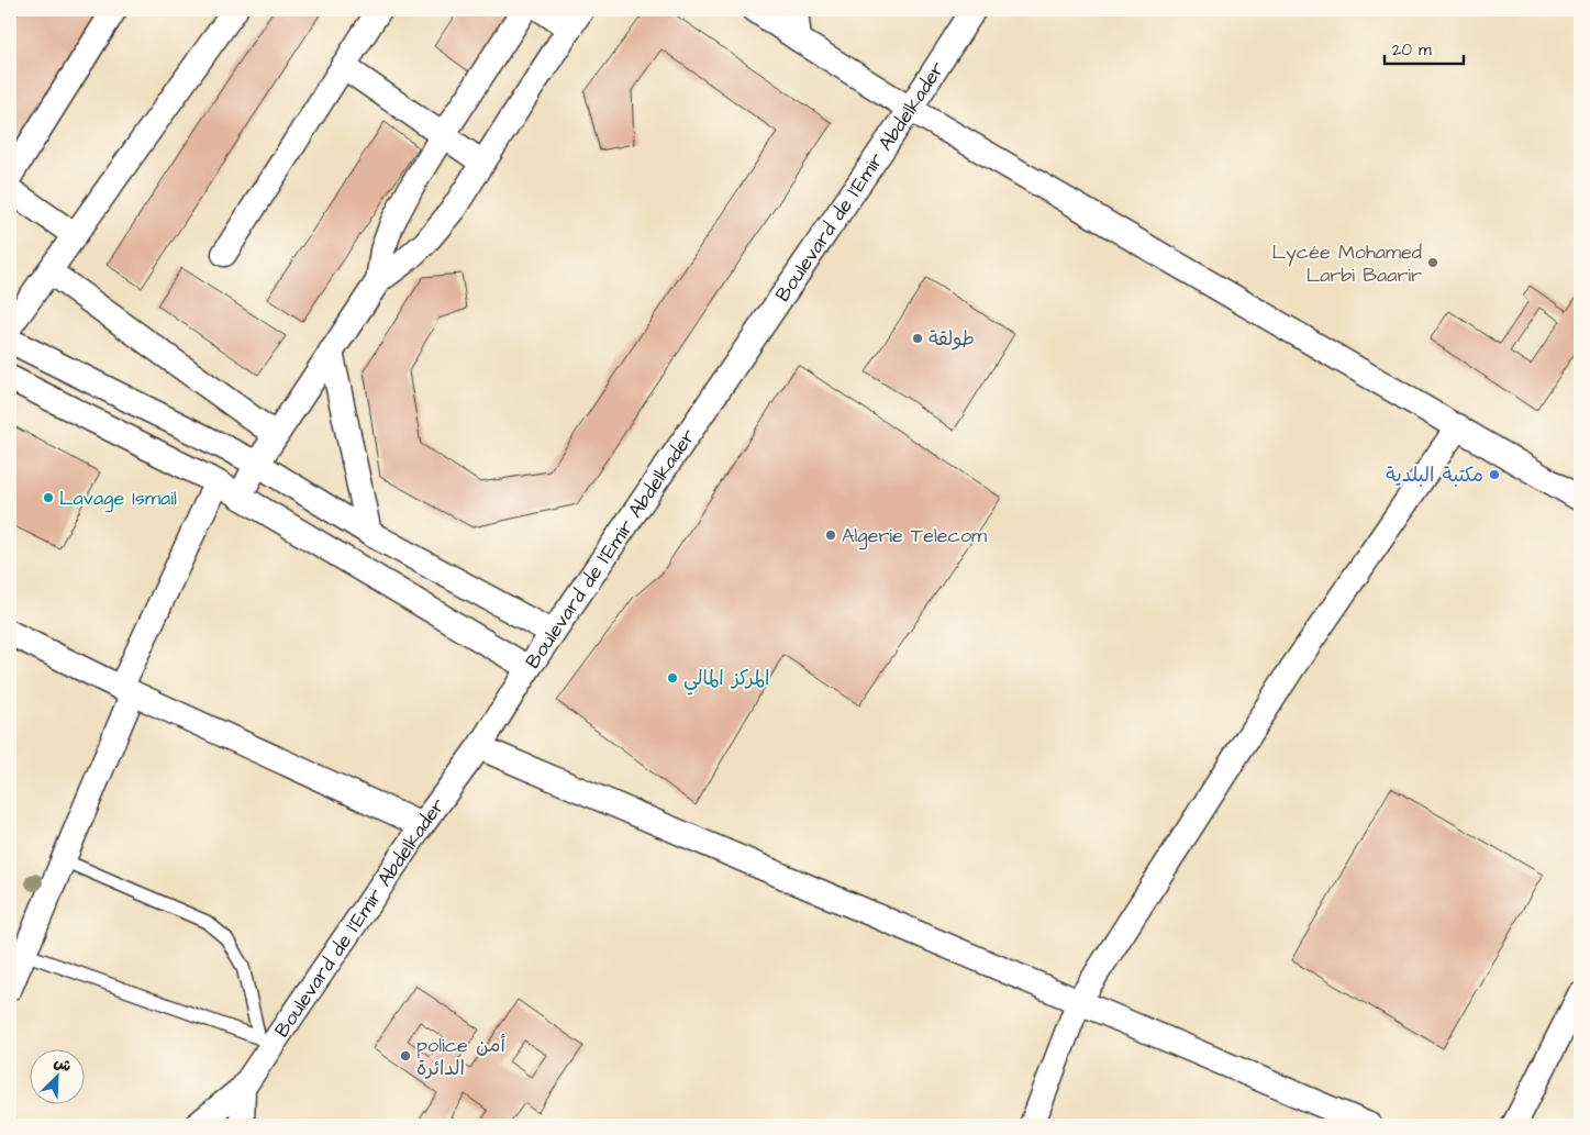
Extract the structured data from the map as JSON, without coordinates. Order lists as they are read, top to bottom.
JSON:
{
  "streets": {
    "street": ["Boulevard de l'Emir Abdelkader"]
  },
  "places": [
    "Lycée Mohamed Larbi Baarir",
    "طولقة",
    "مكتبة البلدية",
    "Lavage Ismail",
    "Algerie Telecom",
    "المركز المالي",
    "police أمن الدائرة"
  ],
  "scale_bar": "20 m",
  "north": "top right"
}
